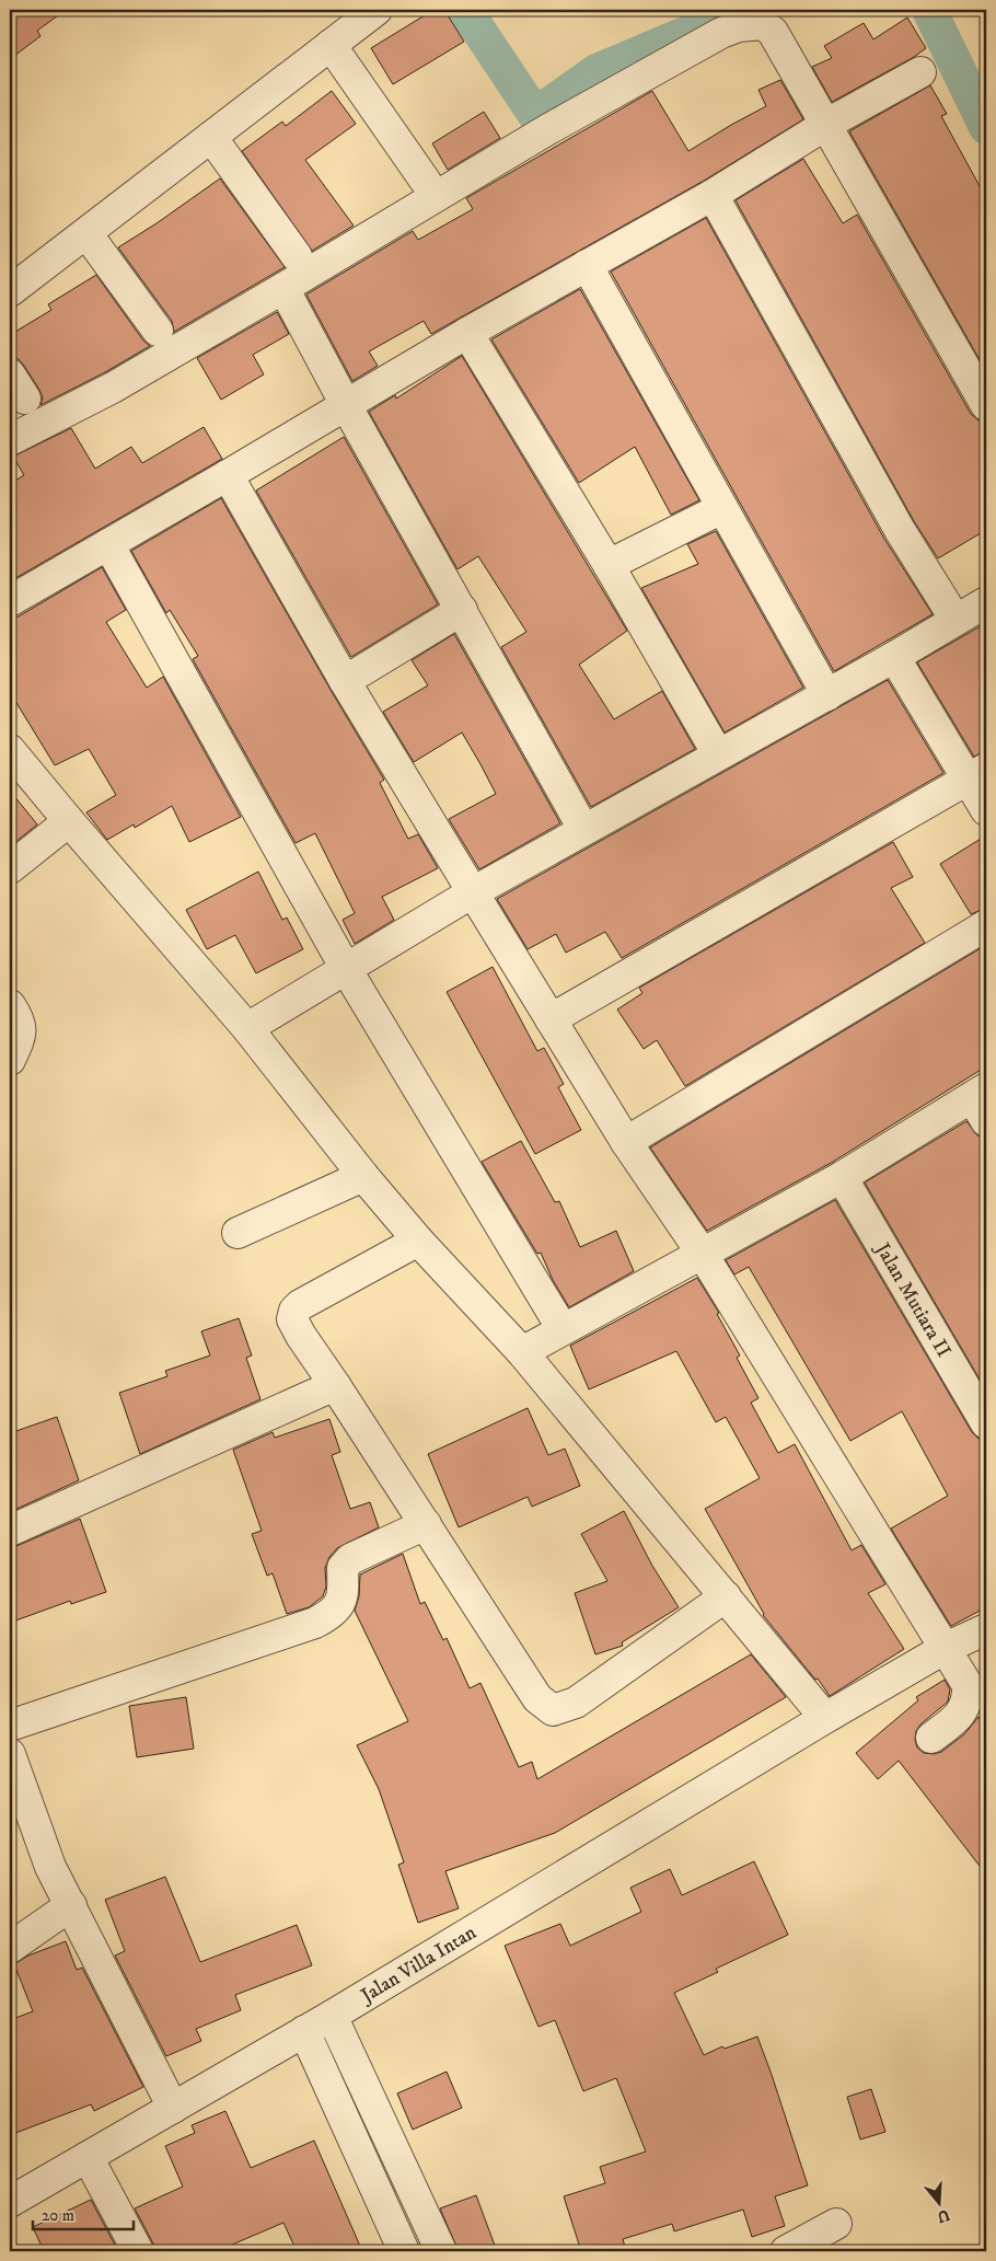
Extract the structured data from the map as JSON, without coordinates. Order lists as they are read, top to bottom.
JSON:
{
  "streets": {
    "street": ["Jalan Mutiara II", "Jalan Villa Intan"]
  },
  "scale_bar": "20 m",
  "north": "bottom"
}
